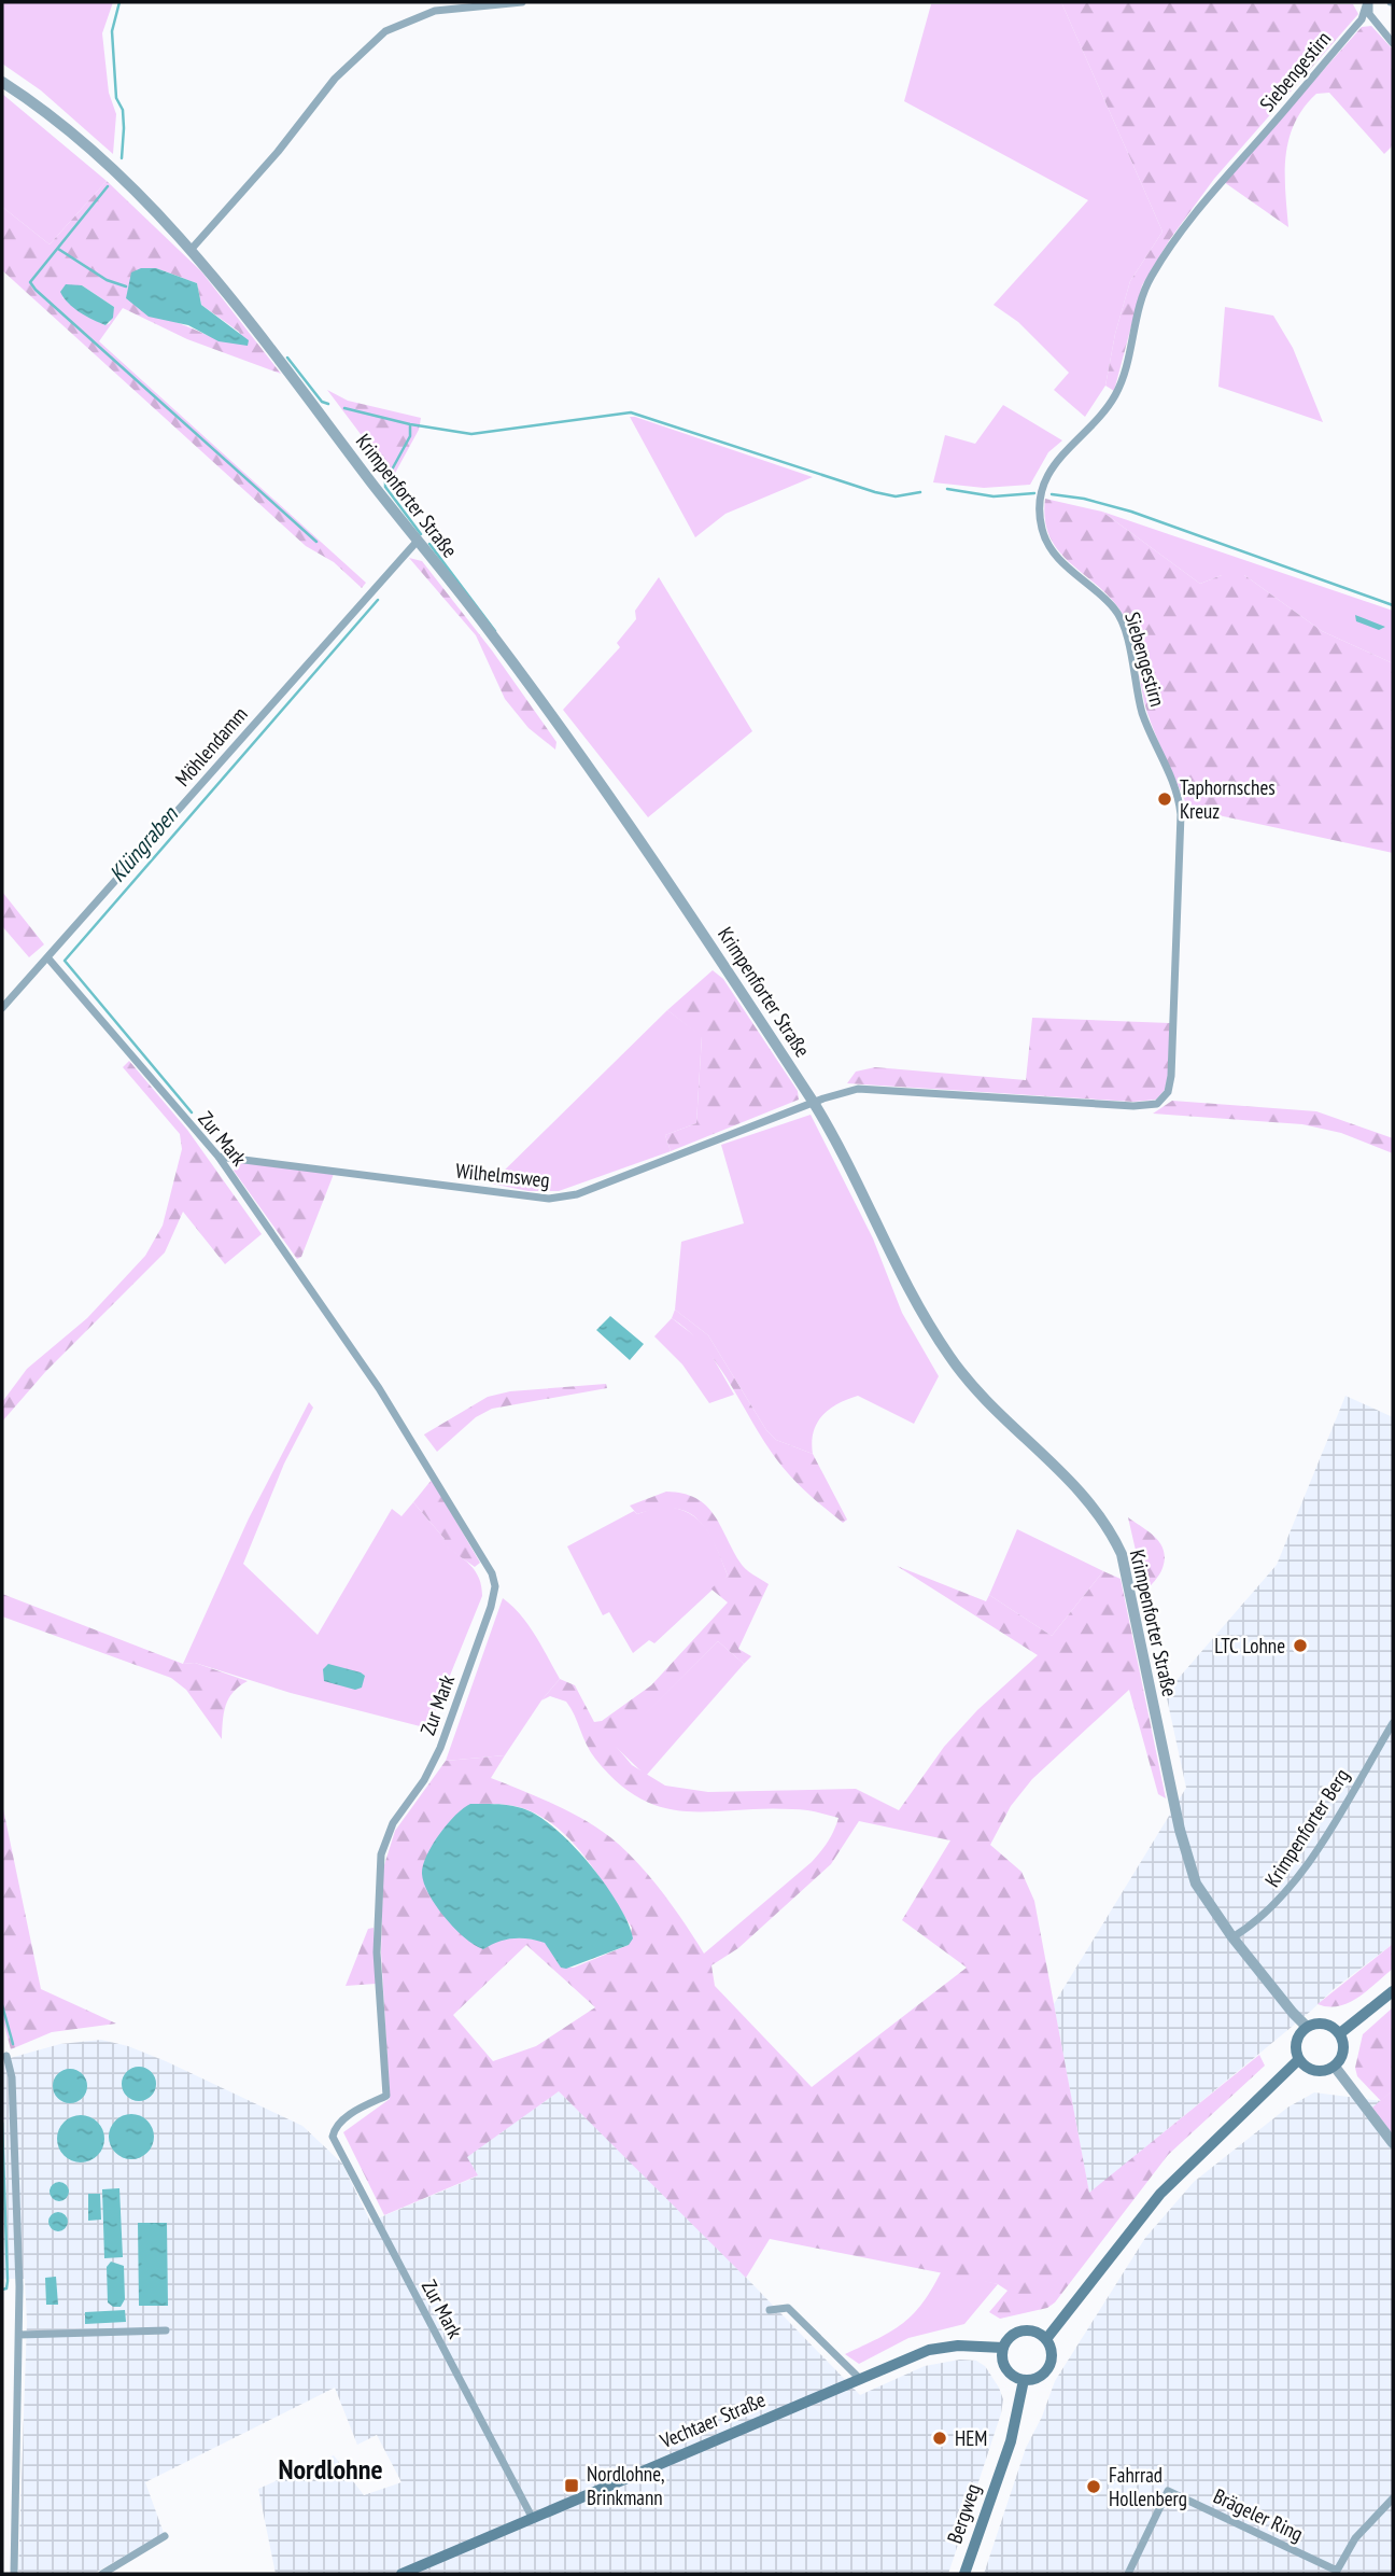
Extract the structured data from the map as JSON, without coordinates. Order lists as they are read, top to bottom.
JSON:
{
  "streets": {
    "main road": ["Vechtaer Straße", "Bergweg"],
    "street": [
      "Siebengestirn",
      "Krimpenforter Straße",
      "Möhlendamm",
      "Zur Mark",
      "Wilhelmsweg",
      "Krimpenforter Berg",
      "Brägeler Ring"
    ]
  },
  "crossings": [
    ["Siebengestirn", "Krimpenforter Straße"],
    ["Siebengestirn", "Wilhelmsweg"],
    ["Krimpenforter Straße", "Möhlendamm"],
    ["Krimpenforter Straße", "Wilhelmsweg"],
    ["Krimpenforter Straße", "Krimpenforter Berg"],
    ["Möhlendamm", "Zur Mark"],
    ["Zur Mark", "Wilhelmsweg"],
    ["Zur Mark", "Vechtaer Straße"],
    ["Vechtaer Straße", "Bergweg"]
  ],
  "districts": ["Nordlohne"],
  "water": ["Klüngraben"],
  "places": {
    "other": [
      "Taphornsches Kreuz",
      "LTC Lohne",
      "HEM",
      "Fahrrad Hollenberg"
    ],
    "transit": ["Nordlohne, Brinkmann"]
  }
}
